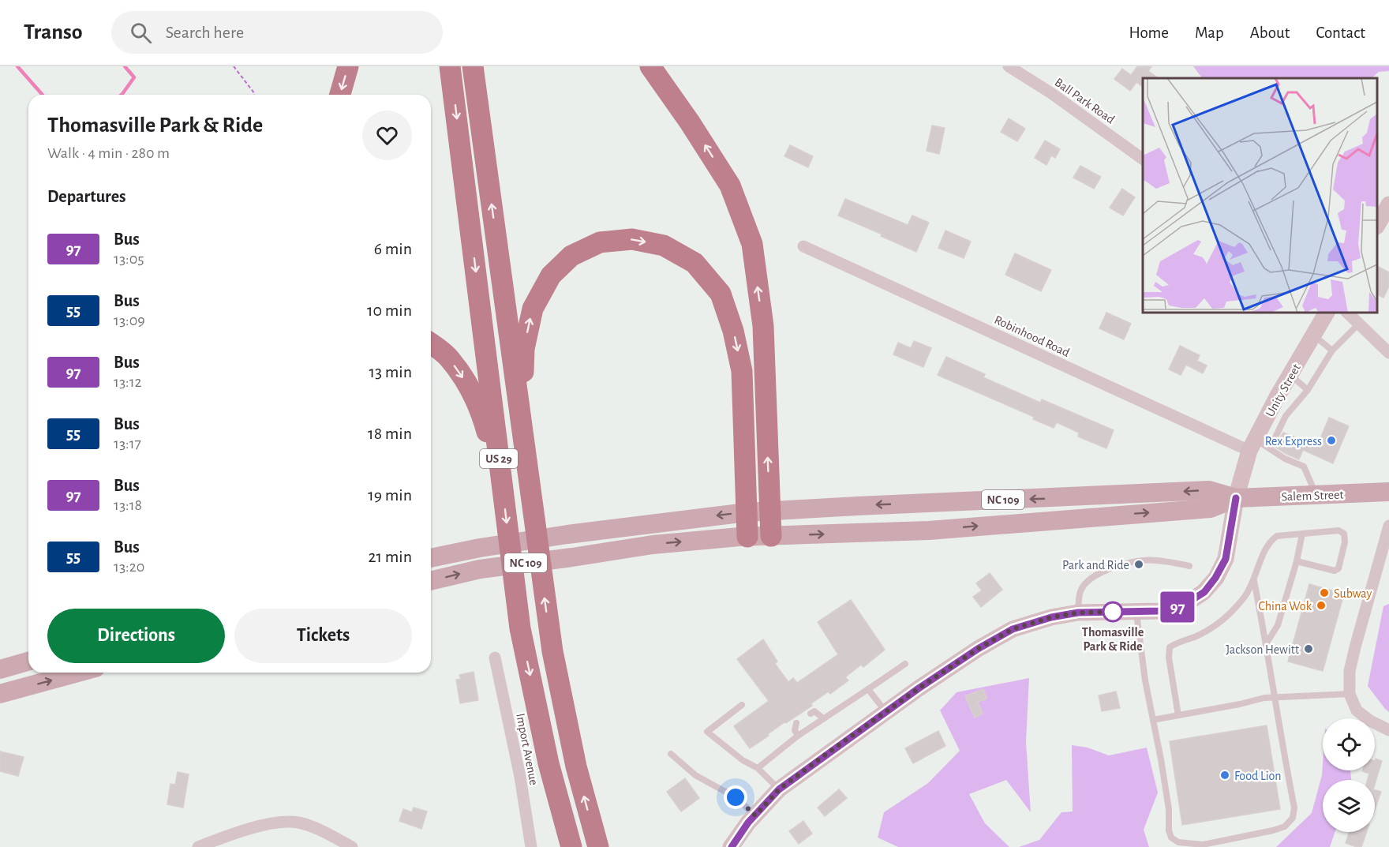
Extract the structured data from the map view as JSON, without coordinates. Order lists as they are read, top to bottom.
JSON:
{
  "streets": {
    "highway": ["US 29"],
    "main road": ["Salem Street", "NC 109"],
    "street": [
      "Ball Park Road",
      "Robinhood Road",
      "Unity Street",
      "Import Avenue"
    ]
  },
  "crossings": [
    ["Robinhood Road", "Unity Street"],
    ["Unity Street", "Salem Street"],
    ["Unity Street", "NC 109"],
    ["Salem Street", "NC 109"]
  ],
  "places": [
    "Rex Express",
    "Park and Ride",
    "Subway",
    "China Wok",
    "Thomasville Park & Ride",
    "Jackson Hewitt",
    "Food Lion"
  ],
  "lines": ["bus line 97"],
  "page": {
    "header": "Transo",
    "search": "Search here",
    "nav": [
      "Home",
      "Map",
      "About",
      "Contact"
    ],
    "on_map": "97",
    "heading": [
      ["Thomasville Park & Ride", "Walk · 4 min · 280 m"],
      "Departures"
    ],
    "list": [
      {
        "mark": "97",
        "name": "Bus",
        "note": "13:05",
        "value": "6 min"
      },
      {
        "mark": "55",
        "name": "Bus",
        "note": "13:09",
        "value": "10 min"
      },
      {
        "mark": "97",
        "name": "Bus",
        "note": "13:12",
        "value": "13 min"
      },
      {
        "mark": "55",
        "name": "Bus",
        "note": "13:17",
        "value": "18 min"
      },
      {
        "mark": "97",
        "name": "Bus",
        "note": "13:18",
        "value": "19 min"
      },
      {
        "mark": "55",
        "name": "Bus",
        "note": "13:20",
        "value": "21 min"
      }
    ],
    "buttons": ["Directions", "Tickets"]
  }
}
